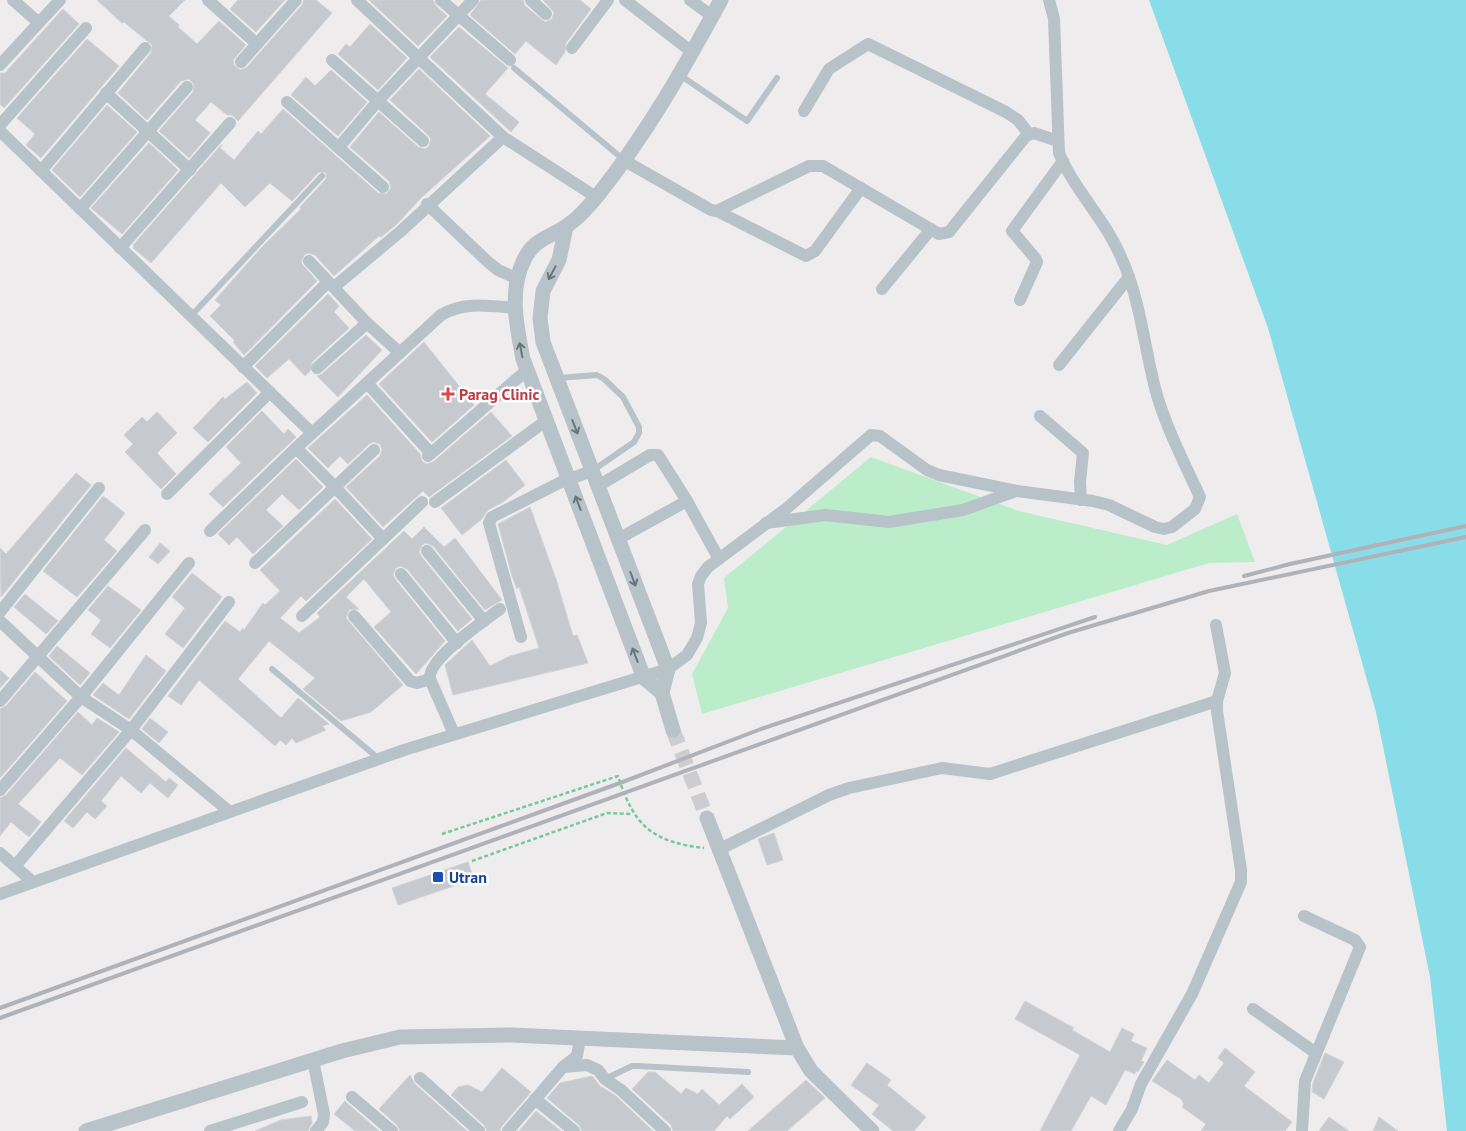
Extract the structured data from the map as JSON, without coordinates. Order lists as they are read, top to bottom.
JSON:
{
  "places": {
    "health": ["Parag Clinic"],
    "transit": ["Utran"]
  }
}
